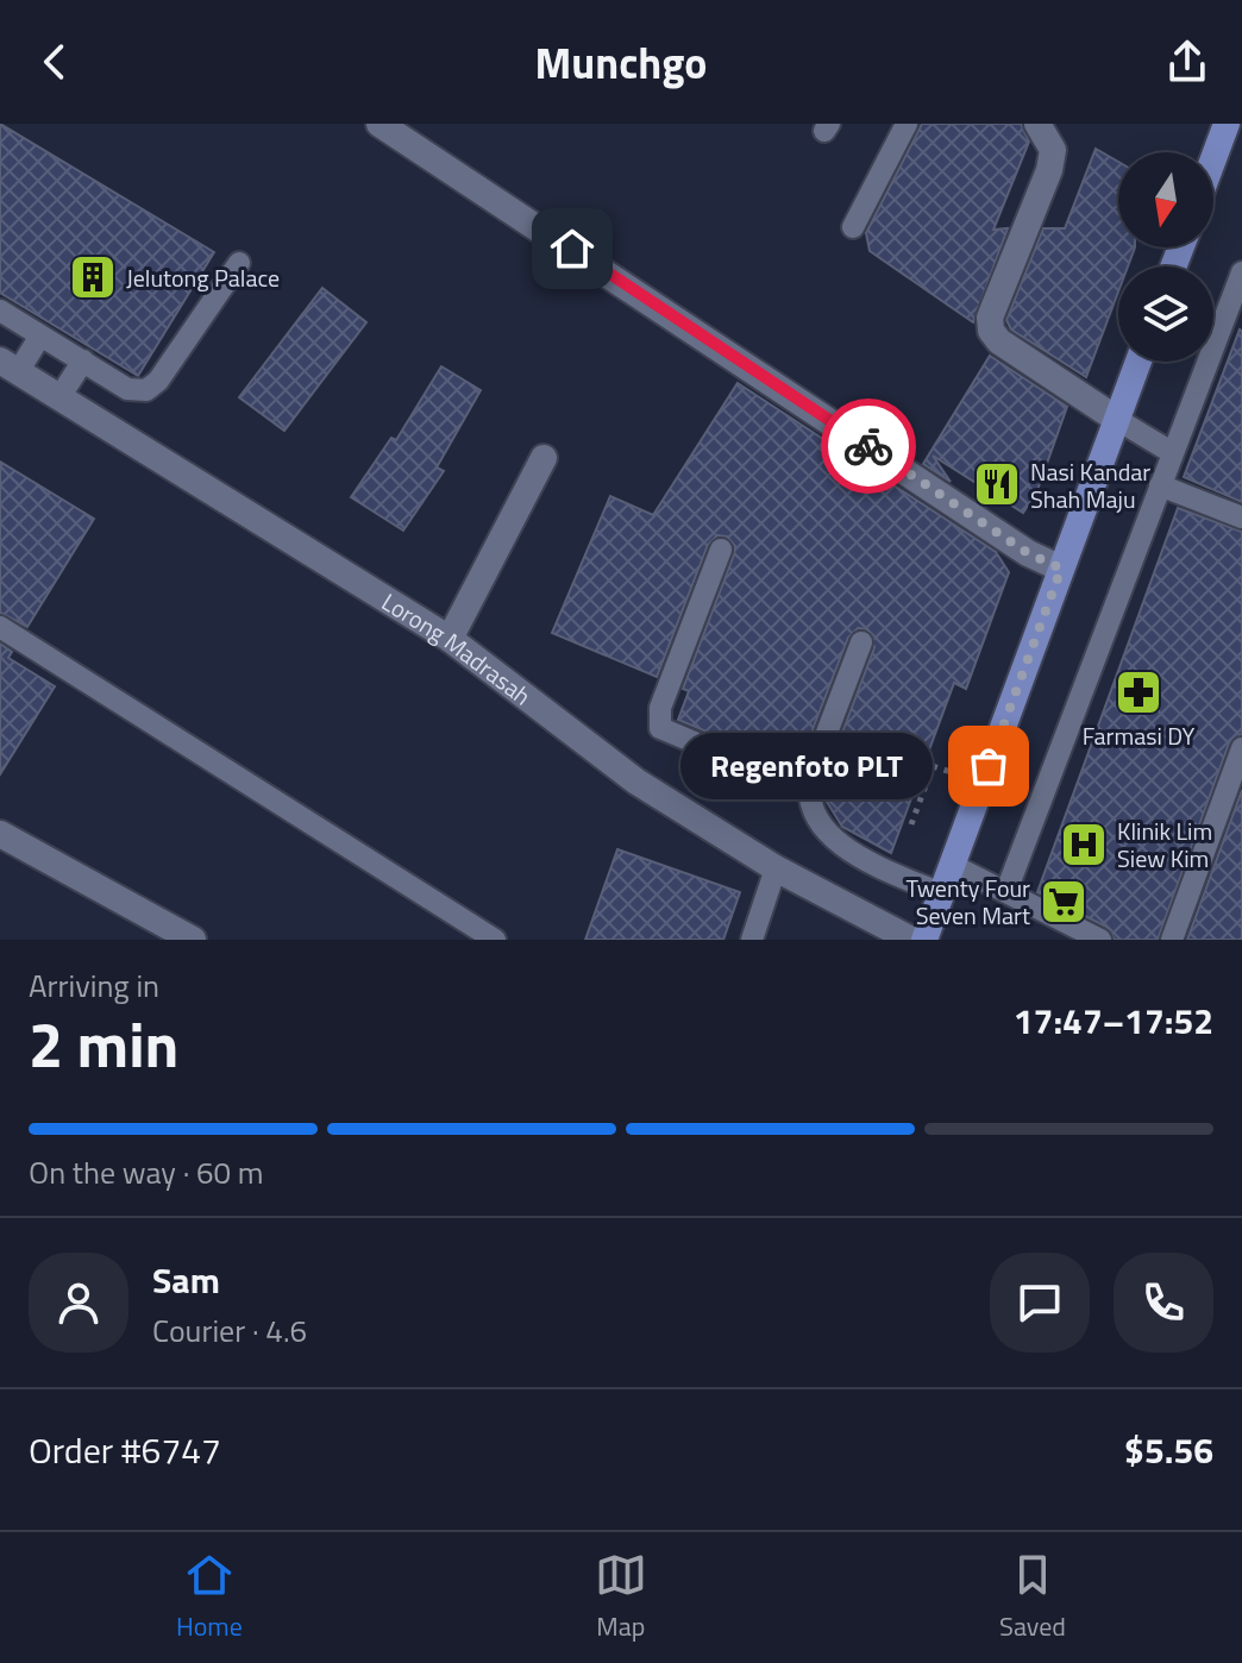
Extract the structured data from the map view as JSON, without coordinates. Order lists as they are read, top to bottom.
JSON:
{
  "streets": {
    "street": ["Lorong Madrasah"]
  },
  "places": {
    "building": ["Jelutong Palace"],
    "restaurant": ["Nasi Kandar Shah Maju"],
    "pharmacy": ["Farmasi DY"],
    "other": ["Regenfoto PLT"],
    "hospital": ["Klinik Lim Siew Kim"],
    "supermarket": ["Twenty Four Seven Mart"]
  },
  "north": "bottom",
  "page": {
    "header": "Munchgo",
    "bubble": "Regenfoto PLT",
    "heading": ["2 min", "Arriving in", "17:47–17:52"],
    "panel": [
      "Sam",
      "Courier · 4.6",
      "Order #6747",
      "$5.56"
    ],
    "bar": "On the way · 60 m",
    "tabs": ["Home", "Map", "Saved"]
  }
}
